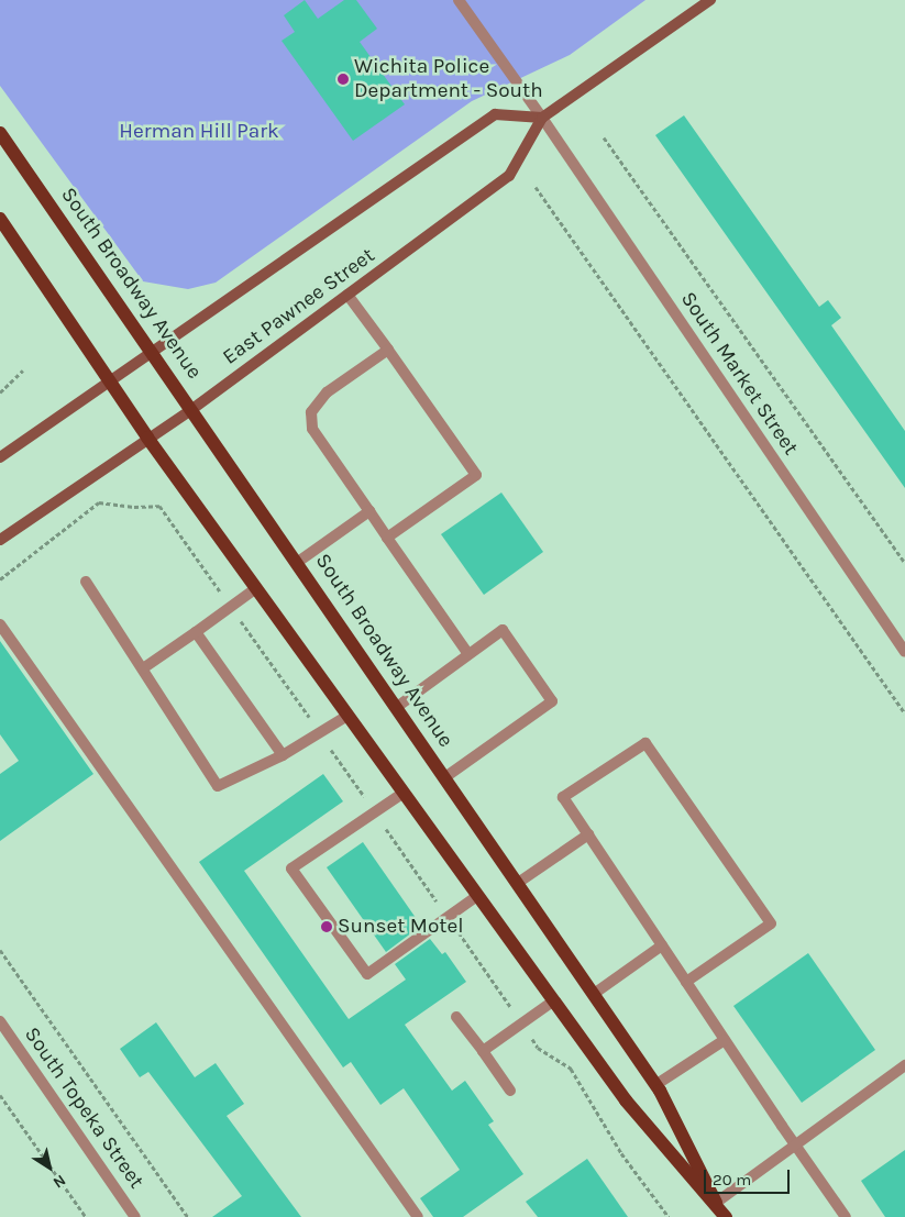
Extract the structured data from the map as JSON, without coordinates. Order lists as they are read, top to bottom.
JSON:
{
  "streets": {
    "main road": ["South Broadway Avenue", "East Pawnee Street"],
    "street": ["South Market Street", "South Topeka Street"]
  },
  "crossings": [
    ["South Broadway Avenue", "East Pawnee Street"],
    ["East Pawnee Street", "South Market Street"]
  ],
  "parks": ["Herman Hill Park"],
  "places": ["Wichita Police Department - South", "Sunset Motel"],
  "scale_bar": "20 m",
  "north": "bottom right"
}
